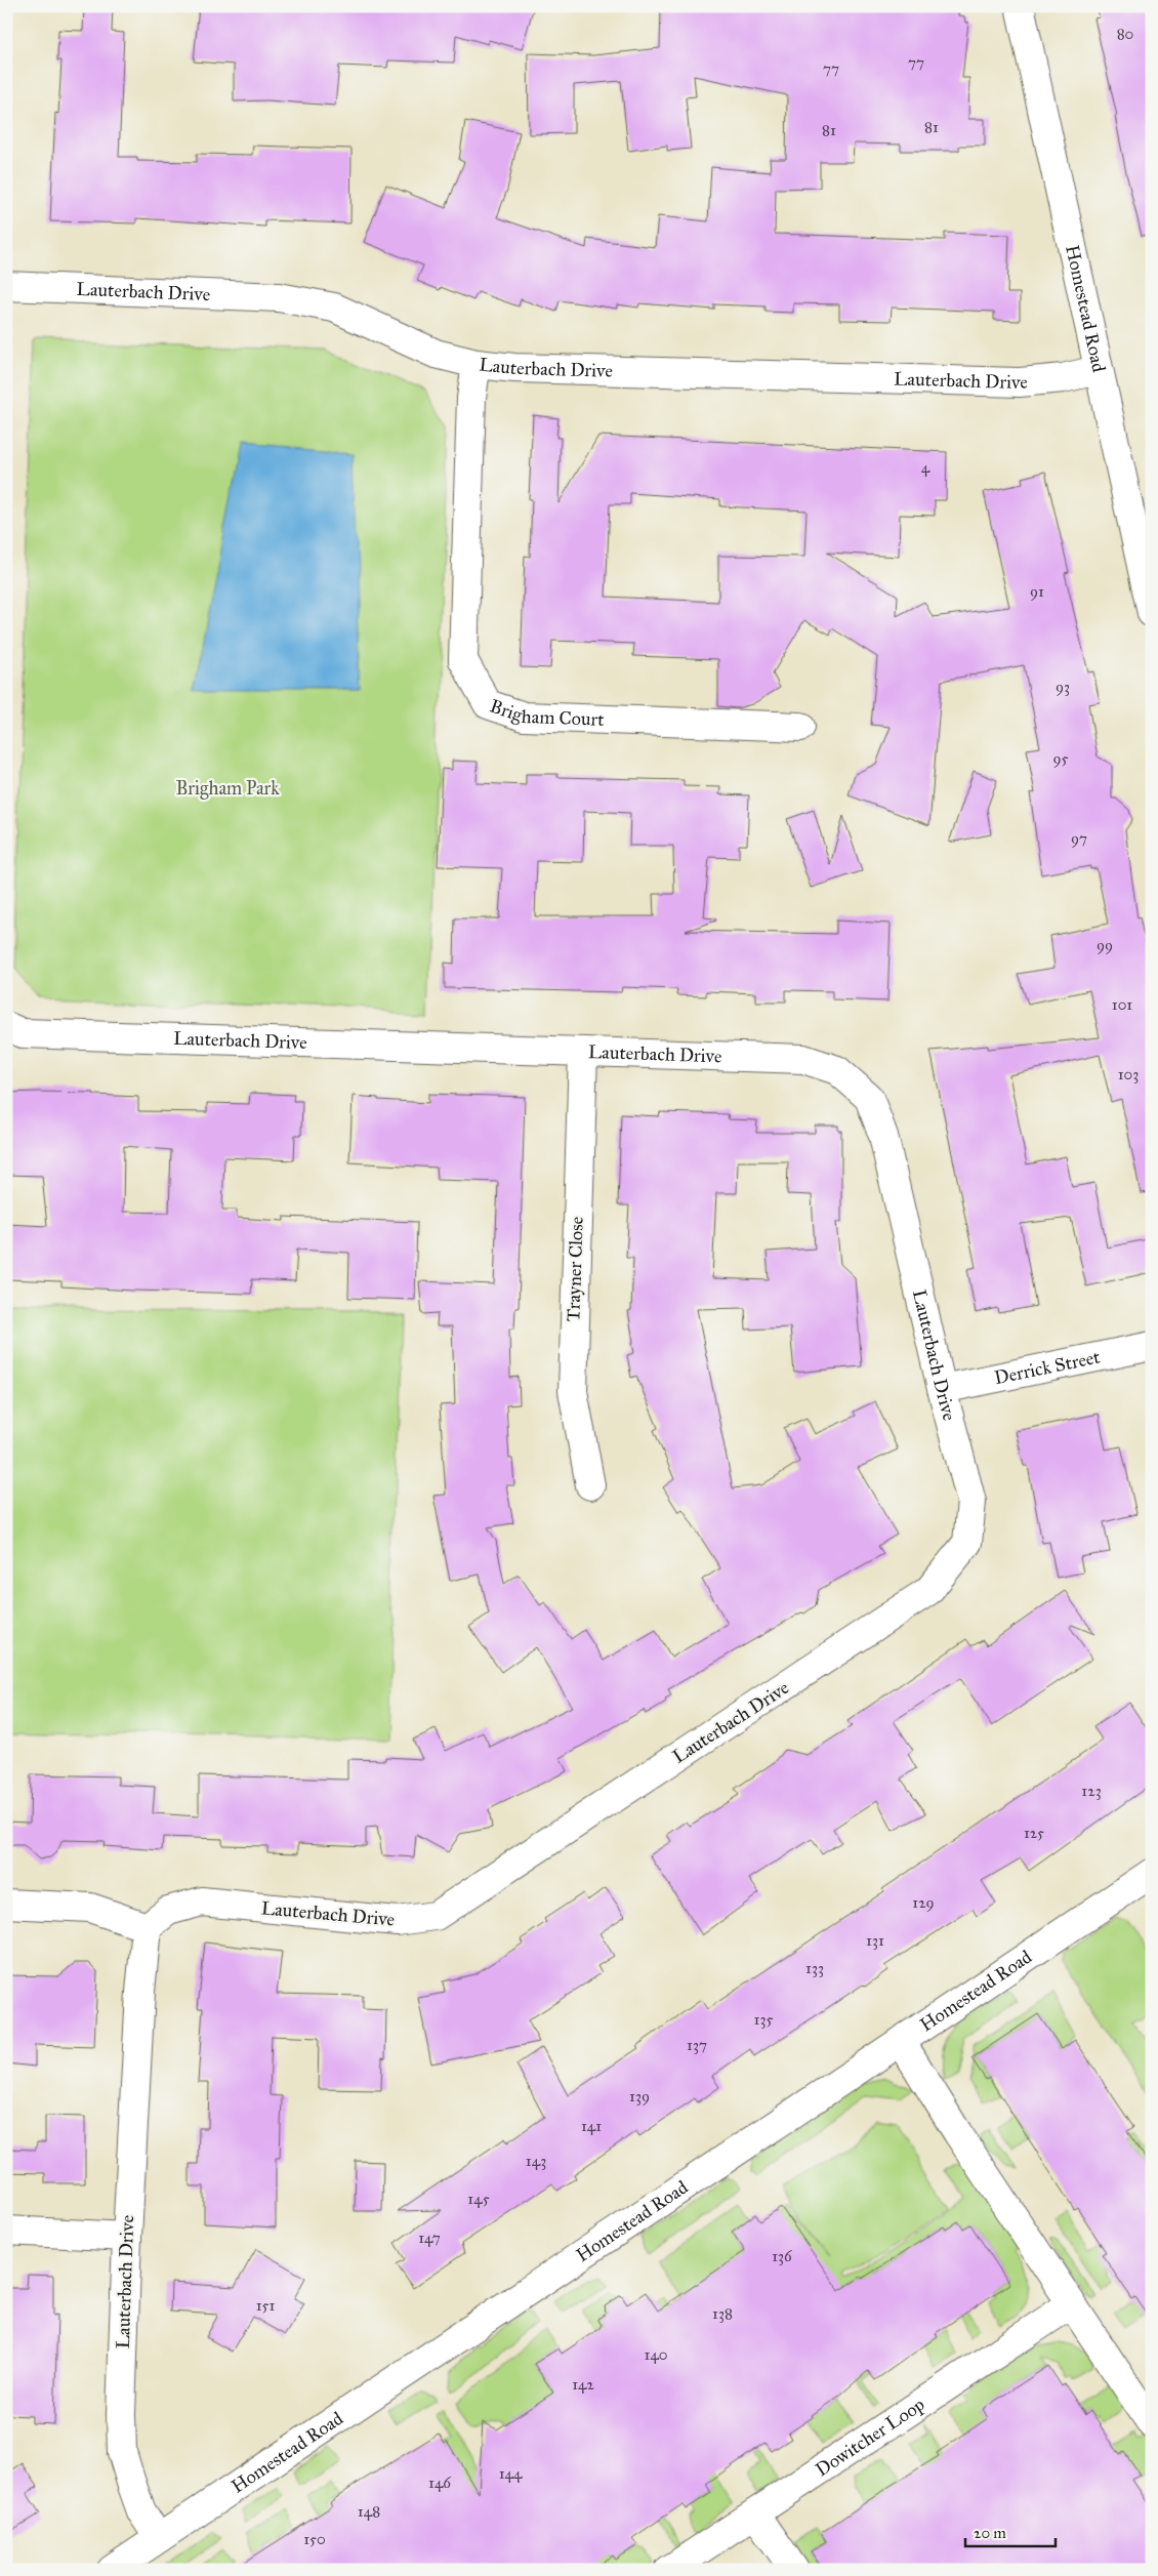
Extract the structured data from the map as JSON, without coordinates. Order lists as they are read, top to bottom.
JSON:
{
  "streets": {
    "street": [
      "Lauterbach Drive",
      "Homestead Road",
      "Brigham Court",
      "Trayner Close",
      "Derrick Street",
      "Dowitcher Loop"
    ]
  },
  "crossings": [
    ["Lauterbach Drive", "Homestead Road"],
    ["Lauterbach Drive", "Brigham Court"],
    ["Lauterbach Drive", "Trayner Close"],
    ["Lauterbach Drive", "Derrick Street"]
  ],
  "parks": ["Brigham Park"],
  "house_numbers": [
    "80",
    "77",
    "77",
    "81",
    "81",
    "4",
    "91",
    "93",
    "95",
    "97",
    "99",
    "101",
    "103",
    "123",
    "125",
    "129",
    "131",
    "133",
    "135",
    "137",
    "139",
    "141",
    "143",
    "145",
    "147",
    "136",
    "151",
    "138",
    "140",
    "142",
    "144",
    "146",
    "148",
    "150"
  ],
  "scale_bar": "20 m"
}
